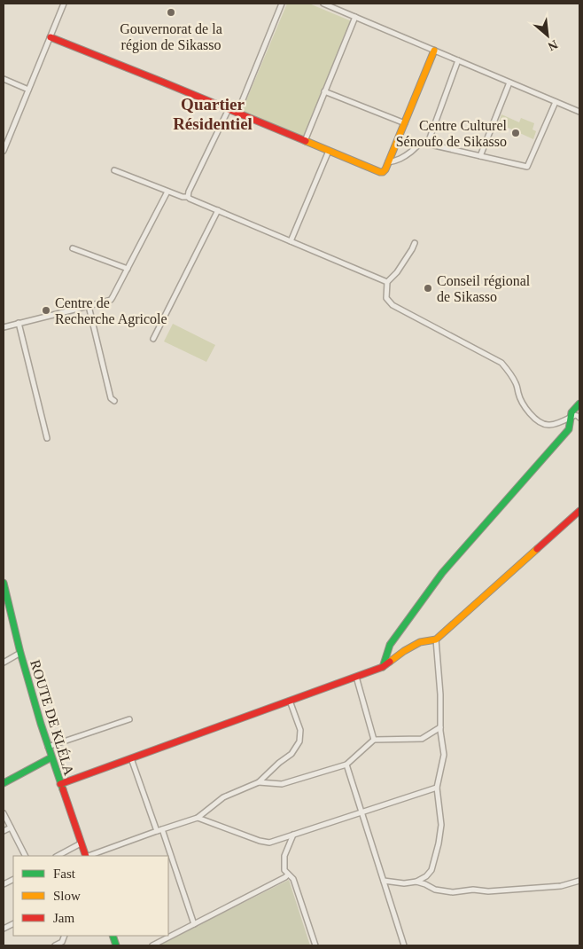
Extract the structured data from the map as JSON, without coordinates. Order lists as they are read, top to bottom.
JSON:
{
  "streets": {
    "street": ["ROUTE DE KLÉLA"]
  },
  "districts": ["Quartier Résidentiel"],
  "places": [
    "Gouvernorat de la région de Sikasso",
    "Centre Culturel Sénoufo de Sikasso",
    "Conseil régional de Sikasso",
    "Centre de Recherche Agricole"
  ],
  "legend": ["Fast", "Slow", "Jam"],
  "north": "bottom right"
}
